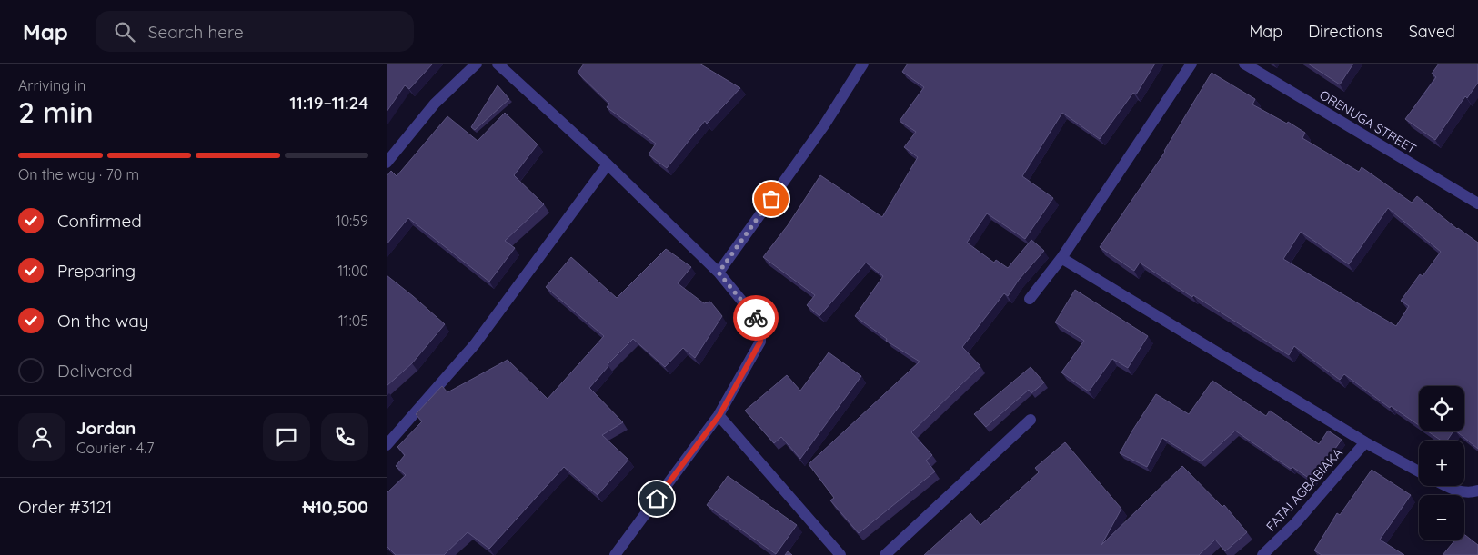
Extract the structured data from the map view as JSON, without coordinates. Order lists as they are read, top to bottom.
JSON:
{
  "streets": {
    "street": ["ORENUGA STREET", "FATAI AGBABIAKA"]
  },
  "page": {
    "header": "Map",
    "search": "Search here",
    "nav": ["Map", "Directions", "Saved"],
    "heading": ["2 min", "Arriving in", "11:19–11:24"],
    "panel": [
      "Jordan",
      "Courier · 4.7",
      "Order #3121",
      "₦10,500"
    ],
    "bar": "On the way · 70 m",
    "list": [
      ["Confirmed", "10:59"],
      ["Preparing", "11:00"],
      ["On the way", "11:05"],
      "Delivered"
    ],
    "map_buttons": ["+", "−"]
  }
}
